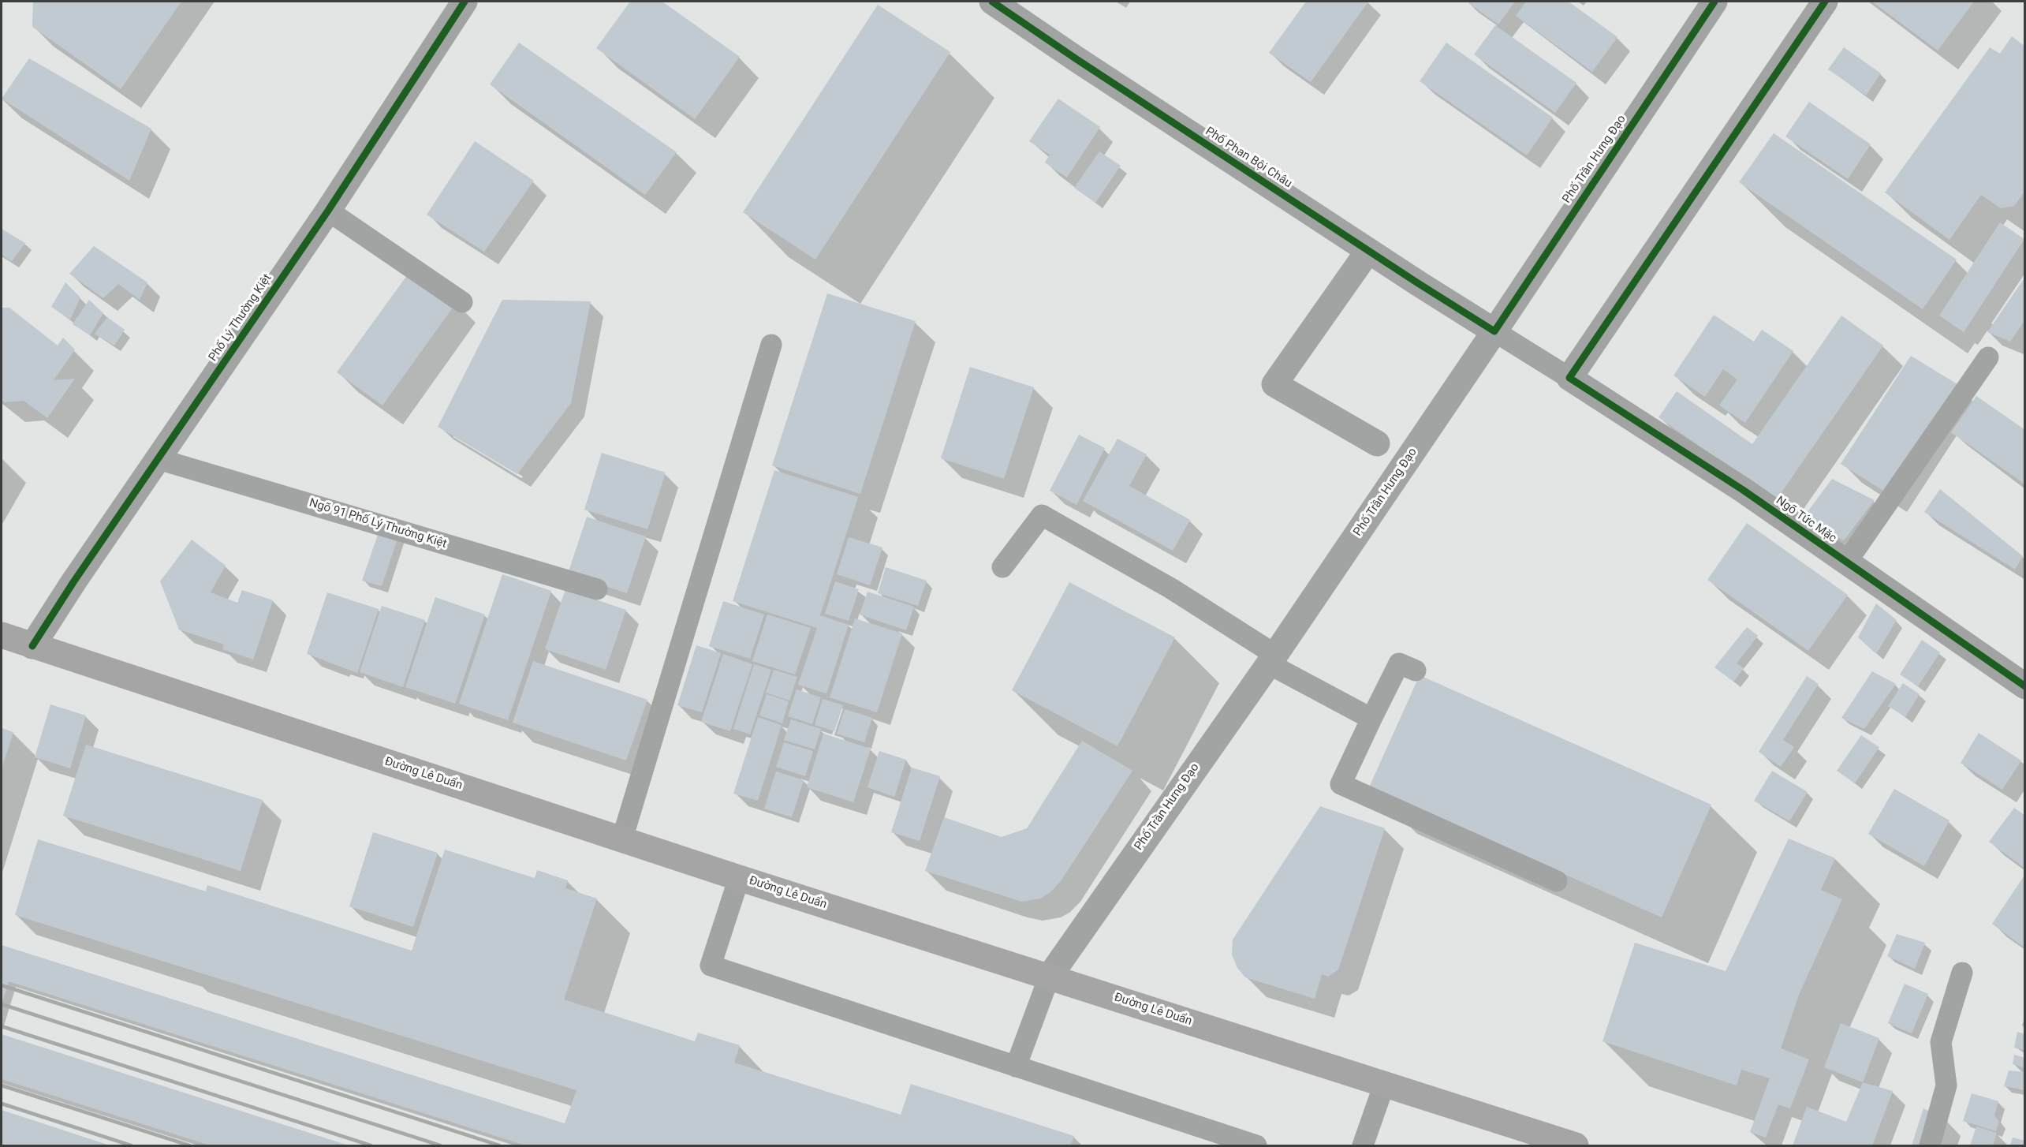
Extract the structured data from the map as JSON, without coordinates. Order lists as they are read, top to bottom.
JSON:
{
  "streets": {
    "main road": ["Đường Lê Duẩn"],
    "street": [
      "Phố Phan Bội Châu",
      "Phố Trần Hưng Đạo",
      "Phố Lý Thường Kiệt",
      "Ngõ Tức Mặc"
    ],
    "lane": ["Ngõ 91 Phố Lý Thường Kiệt"]
  },
  "crossings": [
    ["Phố Phan Bội Châu", "Phố Trần Hưng Đạo"],
    ["Phố Phan Bội Châu", "Ngõ Tức Mặc"],
    ["Phố Trần Hưng Đạo", "Ngõ Tức Mặc"],
    ["Phố Trần Hưng Đạo", "Đường Lê Duẩn"],
    ["Phố Lý Thường Kiệt", "Ngõ 91 Phố Lý Thường Kiệt"],
    ["Phố Lý Thường Kiệt", "Đường Lê Duẩn"]
  ]
}
